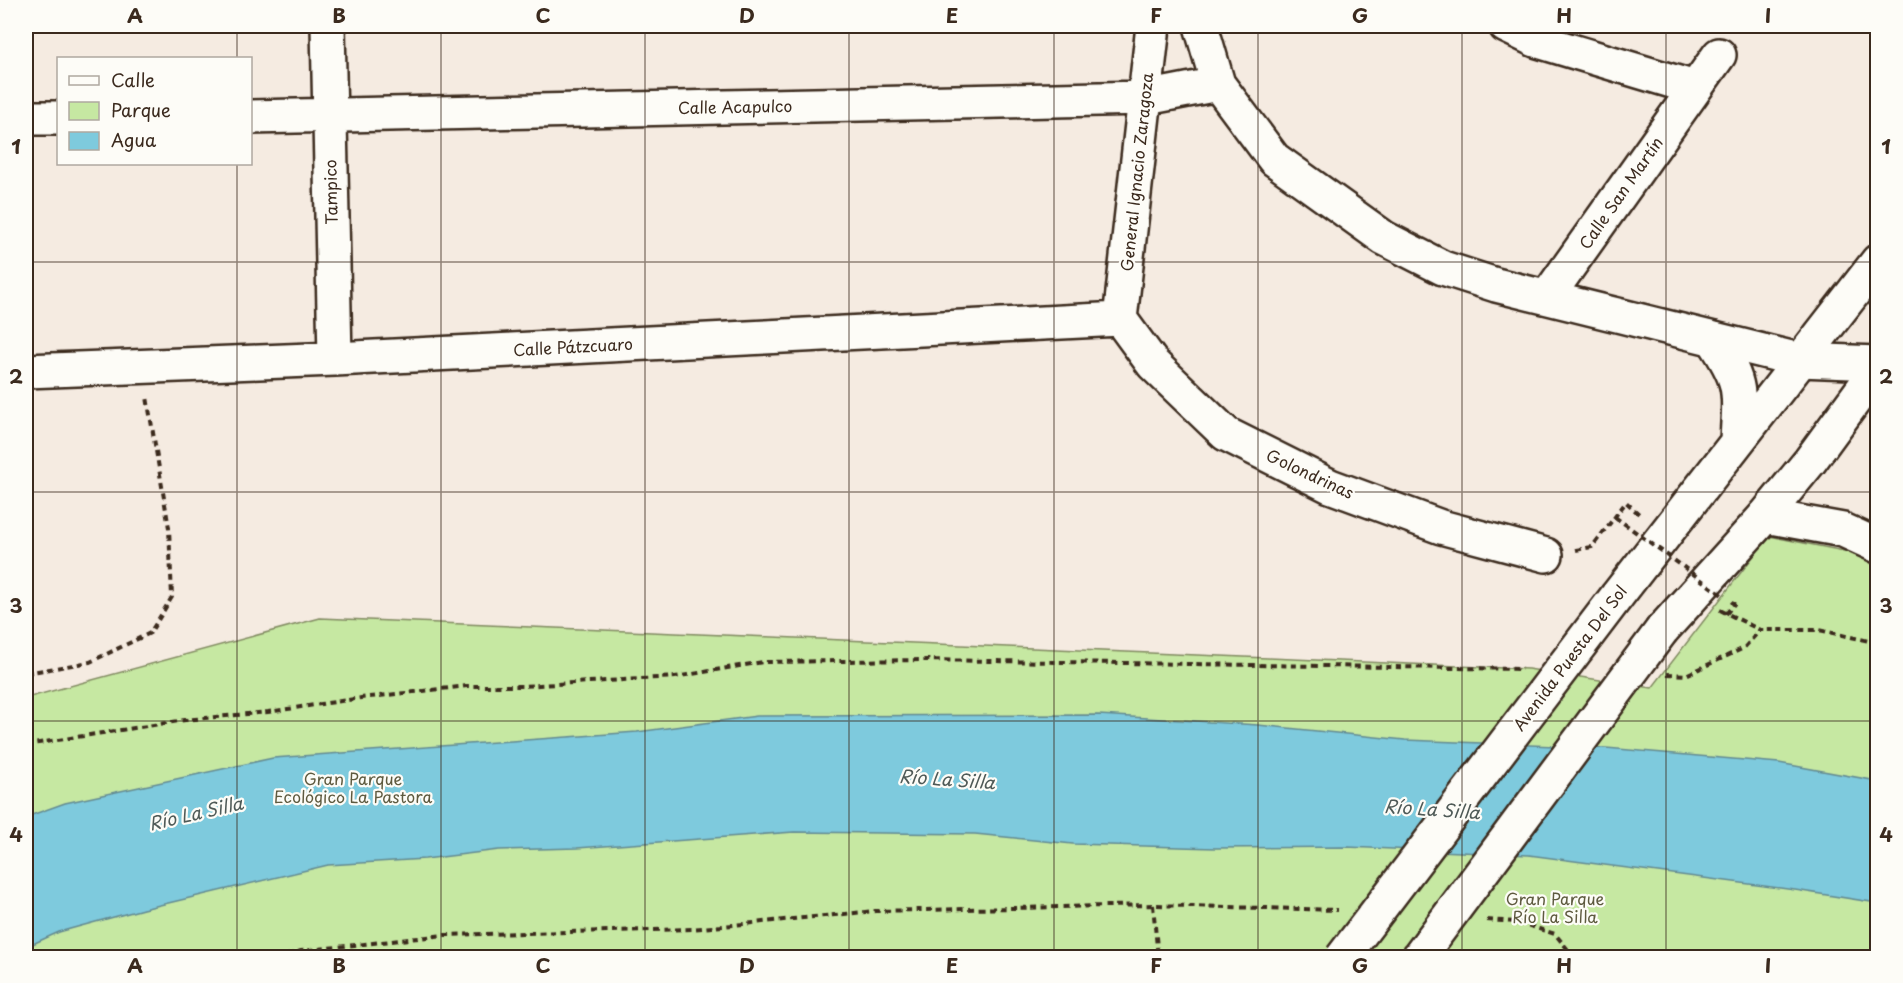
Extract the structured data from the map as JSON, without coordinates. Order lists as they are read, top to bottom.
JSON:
{
  "streets": {
    "street": [
      "Calle Acapulco",
      "General Ignacio Zaragoza",
      "Tampico",
      "Calle San Martín",
      "Calle Pátzcuaro",
      "Golondrinas",
      "Avenida Puesta Del Sol"
    ]
  },
  "crossings": [
    ["Calle Acapulco", "General Ignacio Zaragoza"],
    ["Calle Acapulco", "Tampico"],
    ["General Ignacio Zaragoza", "Calle Pátzcuaro"],
    ["General Ignacio Zaragoza", "Golondrinas"],
    ["Tampico", "Calle Pátzcuaro"],
    ["Calle Pátzcuaro", "Golondrinas"]
  ],
  "water": ["Río La Silla"],
  "parks": ["Gran Parque Ecológico La Pastora", "Gran Parque Río La Silla"],
  "legend": ["Calle", "Parque", "Agua"],
  "grid": {
    "columns": [
      "A",
      "B",
      "C",
      "D",
      "E",
      "F",
      "G",
      "H",
      "I"
    ],
    "rows": [
      "1",
      "2",
      "3",
      "4"
    ]
  }
}
